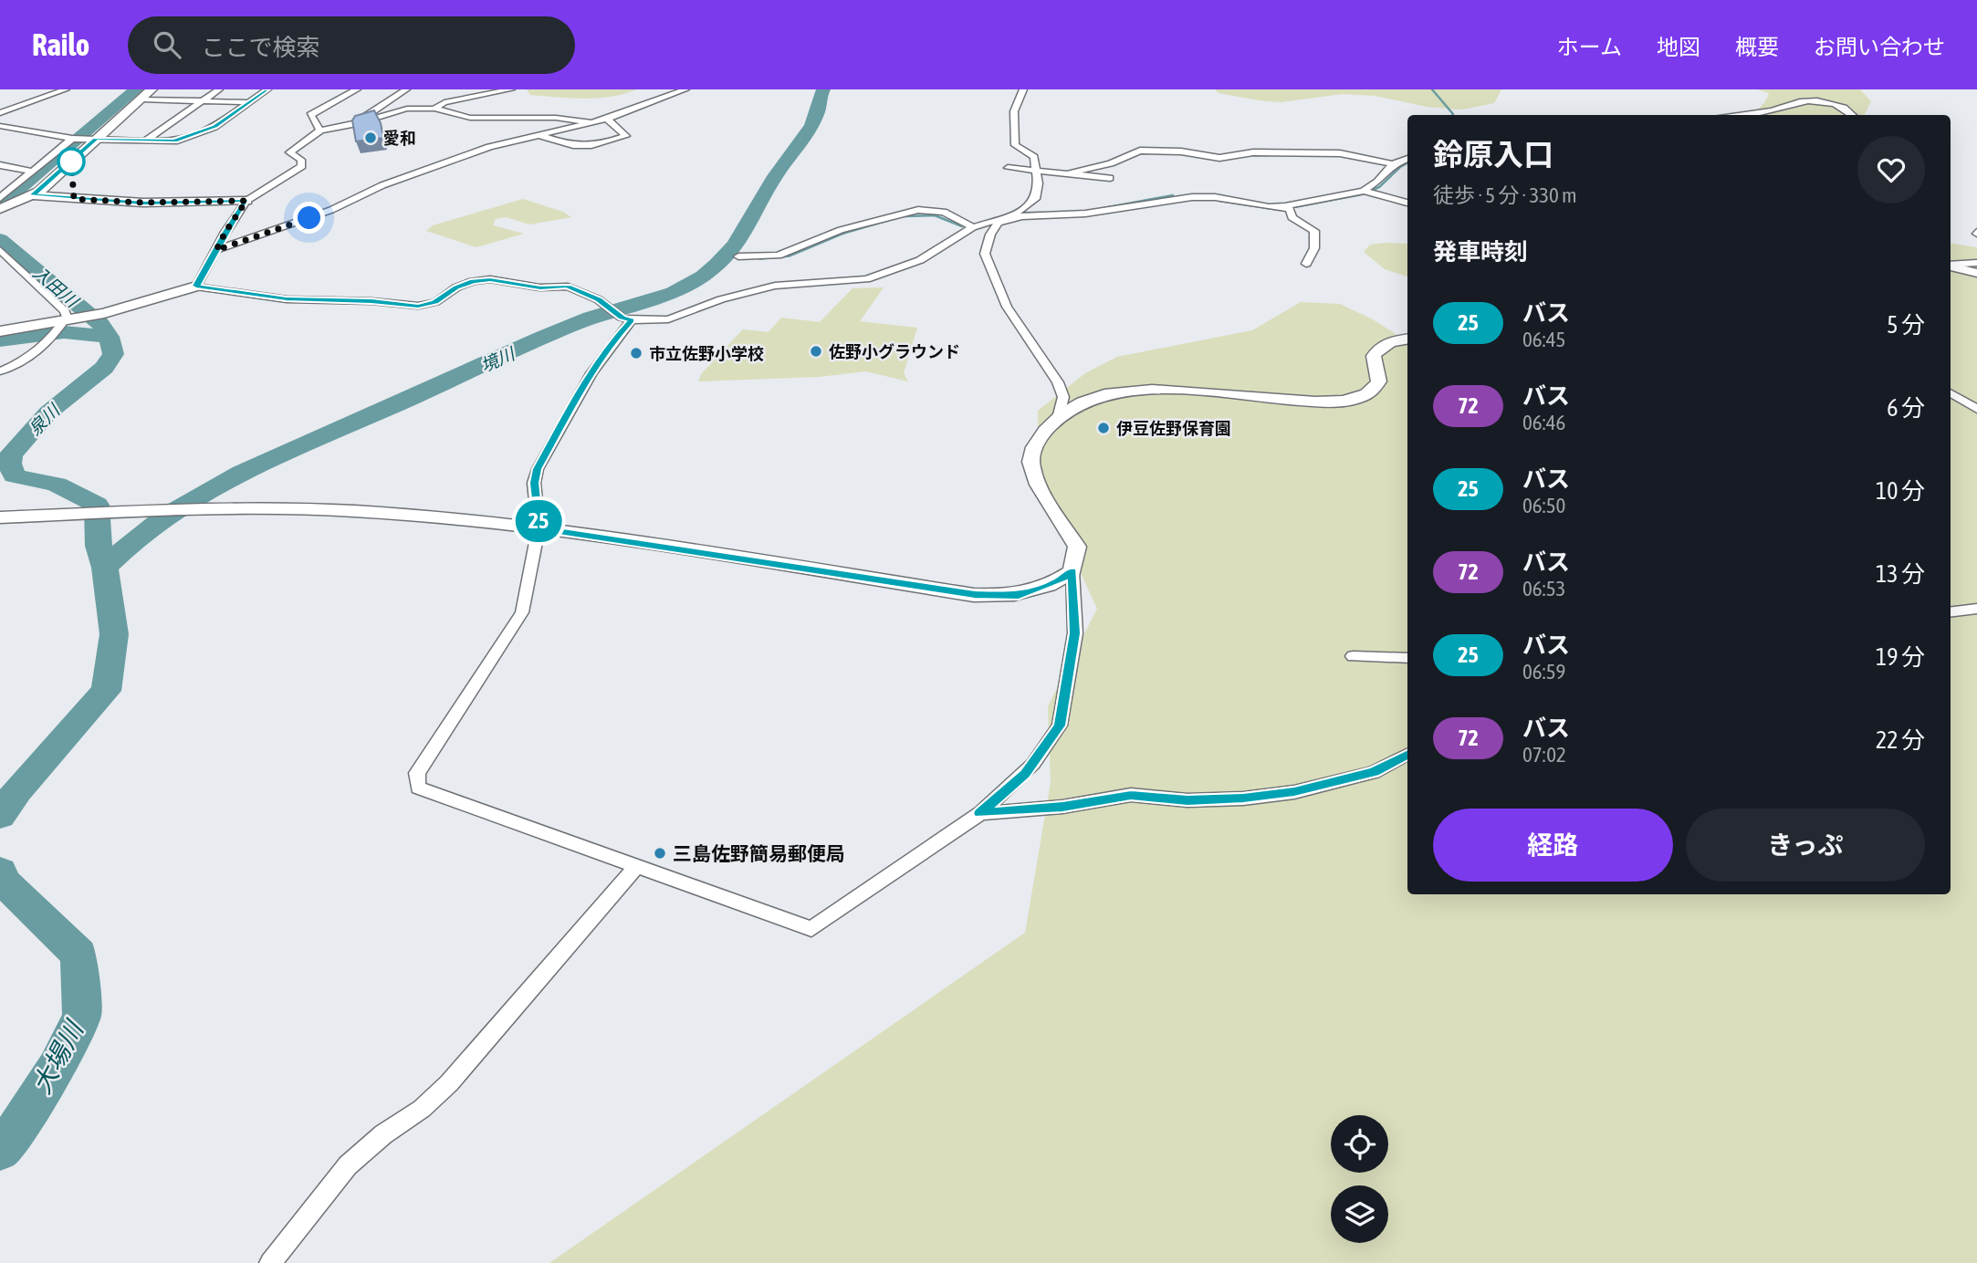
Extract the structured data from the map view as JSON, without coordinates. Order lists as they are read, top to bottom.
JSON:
{
  "water": [
    "入田川",
    "境川",
    "泉川",
    "大場川"
  ],
  "places": [
    "愛和",
    "佐野小グラウンド",
    "市立佐野小学校",
    "伊豆佐野保育園",
    "三島佐野簡易郵便局"
  ],
  "lines": ["bus line 25"],
  "page": {
    "header": "Railo",
    "search": "ここで検索",
    "nav": [
      "ホーム",
      "地図",
      "概要",
      "お問い合わせ"
    ],
    "on_map": "25",
    "heading": [
      ["鈴原入口", "徒歩 · 5 分 · 330 m"],
      "発車時刻"
    ],
    "list": [
      {
        "mark": "25",
        "name": "バス",
        "note": "06:45",
        "value": "5 分"
      },
      {
        "mark": "72",
        "name": "バス",
        "note": "06:46",
        "value": "6 分"
      },
      {
        "mark": "25",
        "name": "バス",
        "note": "06:50",
        "value": "10 分"
      },
      {
        "mark": "72",
        "name": "バス",
        "note": "06:53",
        "value": "13 分"
      },
      {
        "mark": "25",
        "name": "バス",
        "note": "06:59",
        "value": "19 分"
      },
      {
        "mark": "72",
        "name": "バス",
        "note": "07:02",
        "value": "22 分"
      }
    ],
    "buttons": ["経路", "きっぷ"]
  }
}
